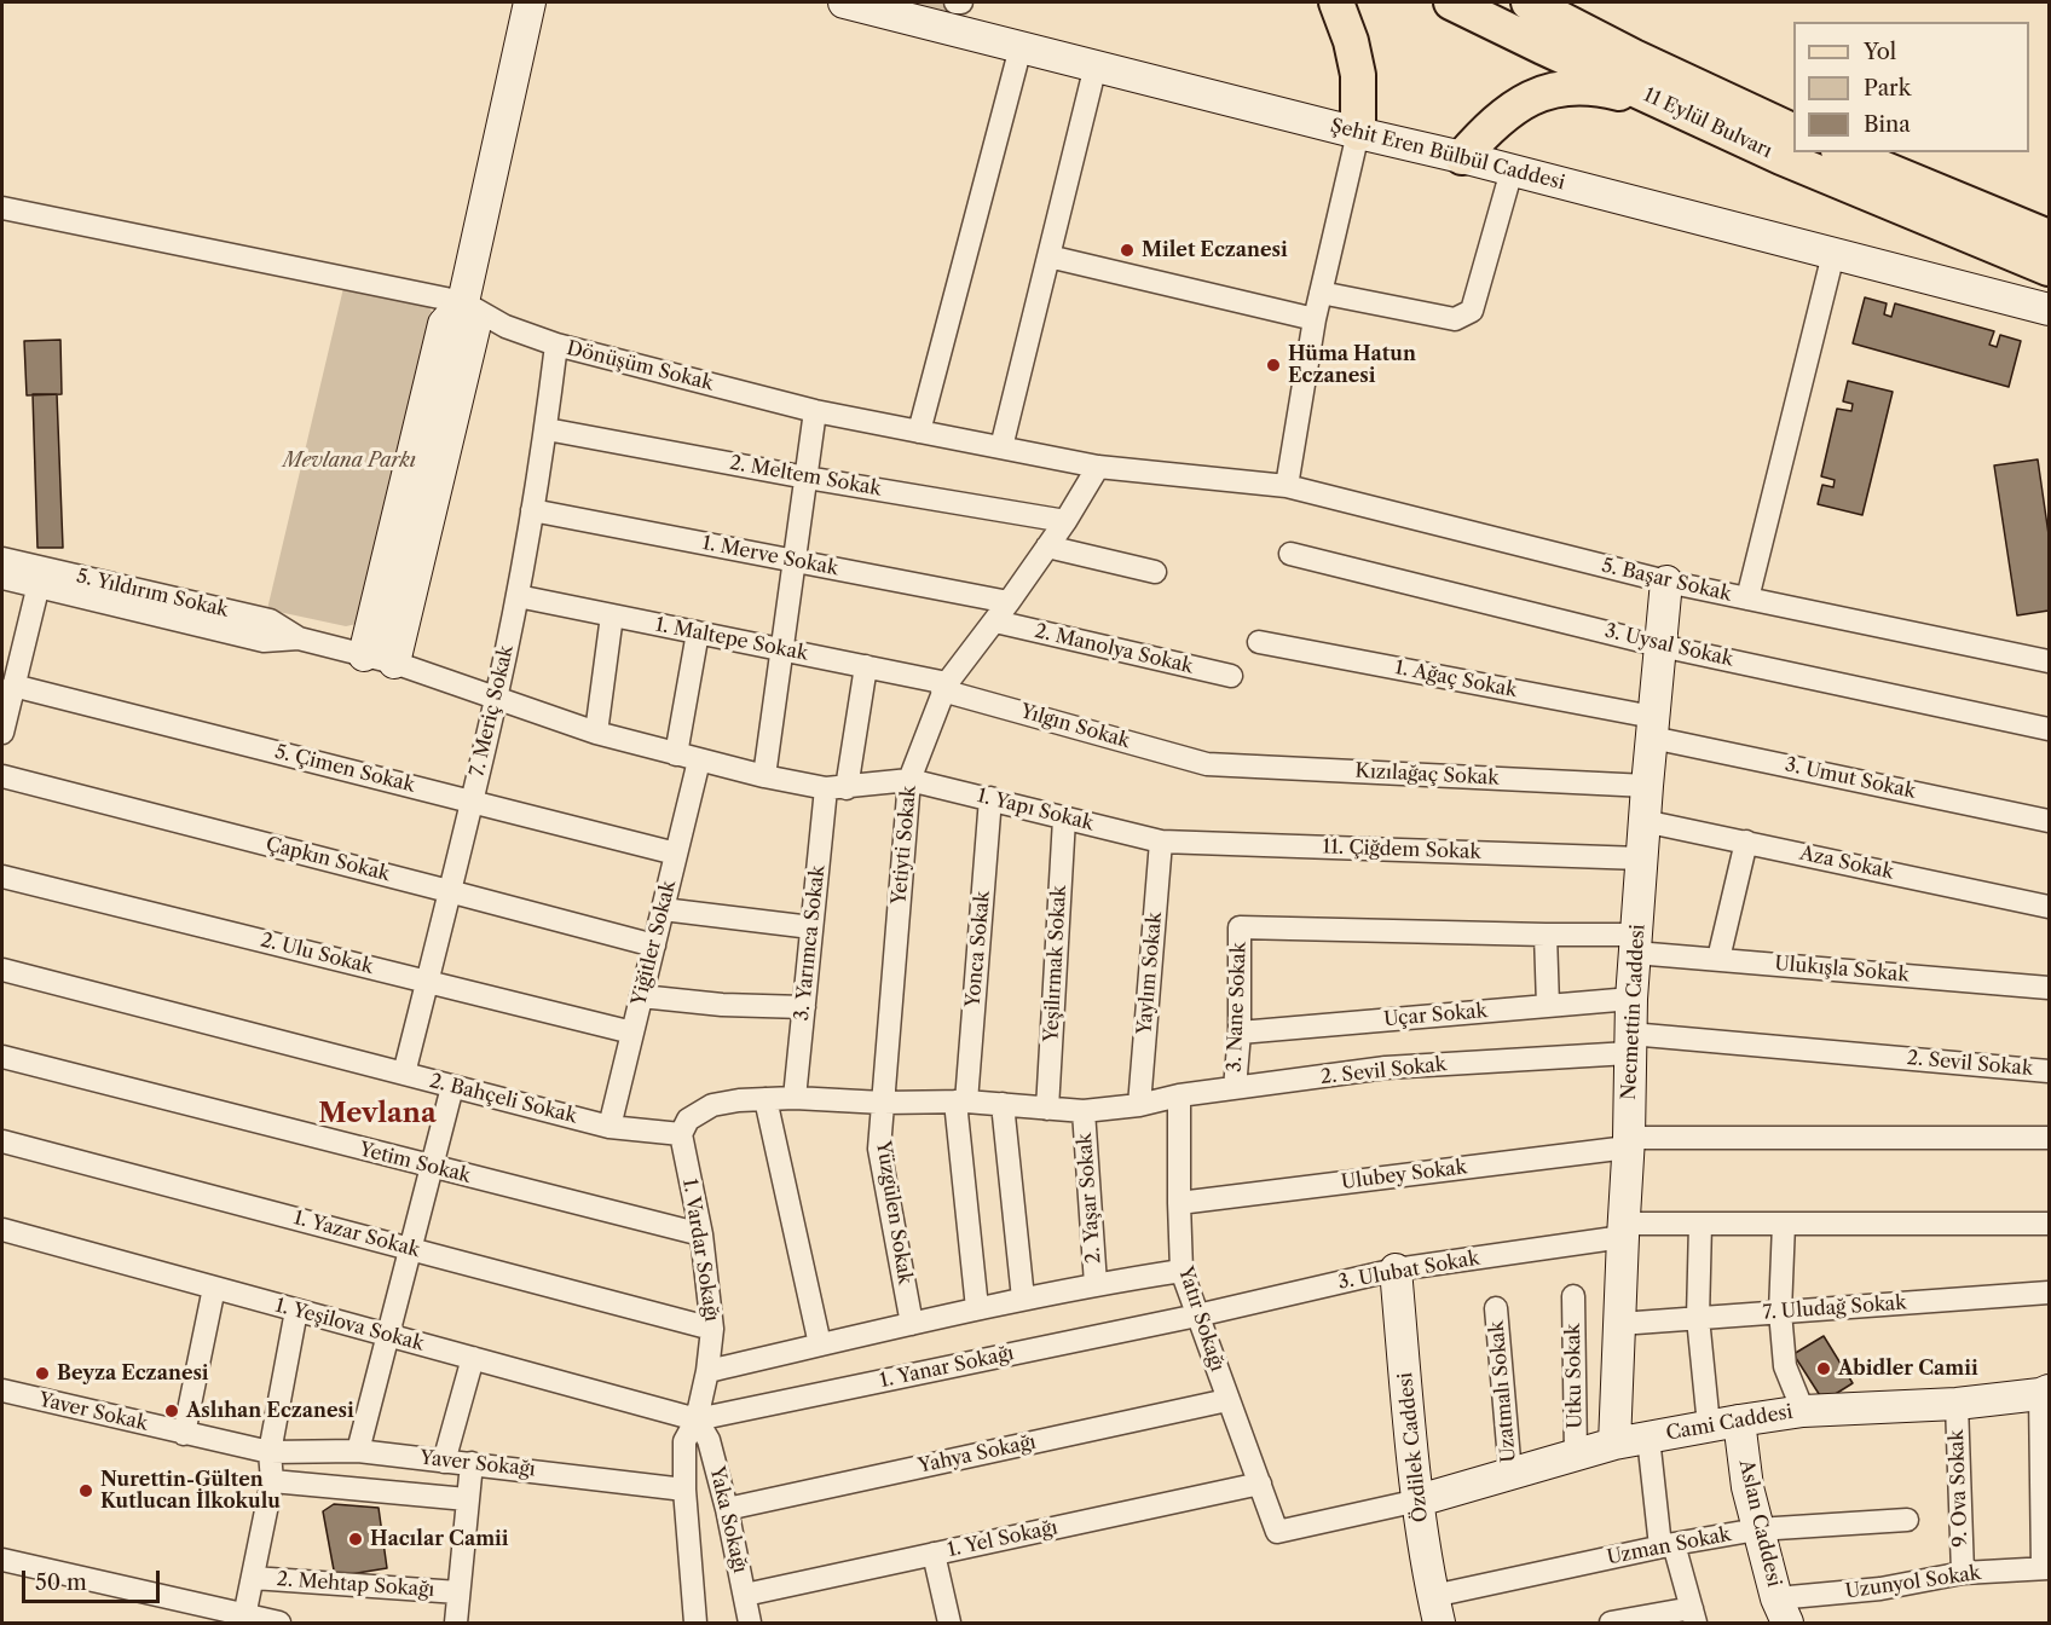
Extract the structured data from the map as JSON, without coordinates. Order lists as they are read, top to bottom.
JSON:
{
  "streets": {
    "main road": [
      "11 Eylül Bulvarı",
      "Şehit Eren Bülbül Caddesi",
      "Necmettin Caddesi",
      "Cami Caddesi",
      "Özdilek Caddesi",
      "Aslan Caddesi"
    ],
    "street": [
      "Dönüşüm Sokak",
      "2. Meltem Sokak",
      "1. Merve Sokak",
      "5. Başar Sokak",
      "5. Yıldırım Sokak",
      "1. Maltepe Sokak",
      "3. Uysal Sokak",
      "2. Manolya Sokak",
      "1. Ağaç Sokak",
      "7. Meriç Sokak",
      "Yılgın Sokak",
      "5. Çimen Sokak",
      "Kızılağaç Sokak",
      "3. Umut Sokak",
      "1. Yapı Sokak",
      "Yetiyti Sokak",
      "11. Çiğdem Sokak",
      "Çapkın Sokak",
      "Aza Sokak",
      "Yiğitler Sokak",
      "3. Yarımca Sokak",
      "Yonca Sokak",
      "2. Ulu Sokak",
      "Yeşilırmak Sokak",
      "Ulukışla Sokak",
      "Yaylım Sokak",
      "3. Nane Sokak",
      "Uçar Sokak",
      "2. Sevil Sokak",
      "2. Bahçeli Sokak",
      "Yetim Sokak",
      "Ulubey Sokak",
      "2. Yaşar Sokak",
      "Yüzgülen Sokak",
      "1. Yazar Sokak",
      "1. Vardar Sokağı",
      "3. Ulubat Sokak",
      "7. Uludağ Sokak",
      "Yatır Sokağı",
      "1. Yeşilova Sokak",
      "1. Yanar Sokağı",
      "Utku Sokak",
      "Uzatmalı Sokak",
      "Yaver Sokak",
      "Yahya Sokağı",
      "Yaver Sokağı",
      "9. Ova Sokak",
      "Yaka Sokağı",
      "1. Yel Sokağı",
      "Uzman Sokak",
      "Uzunyol Sokak",
      "2. Mehtap Sokağı"
    ]
  },
  "crossings": [
    ["Dönüşüm Sokak", "5. Başar Sokak"],
    ["Dönüşüm Sokak", "7. Meriç Sokak"],
    ["Dönüşüm Sokak", "Yetiyti Sokak"],
    ["2. Meltem Sokak", "7. Meriç Sokak"],
    ["2. Meltem Sokak", "Yetiyti Sokak"],
    ["1. Merve Sokak", "7. Meriç Sokak"],
    ["1. Merve Sokak", "Yetiyti Sokak"],
    ["5. Başar Sokak", "Necmettin Caddesi"],
    ["5. Yıldırım Sokak", "7. Meriç Sokak"],
    ["5. Yıldırım Sokak", "1. Yapı Sokak"],
    ["5. Yıldırım Sokak", "Yetiyti Sokak"],
    ["5. Yıldırım Sokak", "Yiğitler Sokak"],
    ["5. Yıldırım Sokak", "3. Yarımca Sokak"],
    ["1. Maltepe Sokak", "7. Meriç Sokak"],
    ["1. Maltepe Sokak", "Yılgın Sokak"],
    ["1. Maltepe Sokak", "Yetiyti Sokak"],
    ["1. Maltepe Sokak", "3. Yarımca Sokak"],
    ["3. Uysal Sokak", "Necmettin Caddesi"],
    ["2. Manolya Sokak", "Yetiyti Sokak"],
    ["1. Ağaç Sokak", "3. Umut Sokak"],
    ["1. Ağaç Sokak", "Necmettin Caddesi"],
    ["7. Meriç Sokak", "5. Çimen Sokak"],
    ["7. Meriç Sokak", "Çapkın Sokak"],
    ["7. Meriç Sokak", "2. Ulu Sokak"],
    ["7. Meriç Sokak", "2. Bahçeli Sokak"],
    ["Yılgın Sokak", "Kızılağaç Sokak"],
    ["Yılgın Sokak", "Yetiyti Sokak"],
    ["5. Çimen Sokak", "Yiğitler Sokak"],
    ["Kızılağaç Sokak", "Necmettin Caddesi"],
    ["3. Umut Sokak", "Necmettin Caddesi"],
    ["1. Yapı Sokak", "Yetiyti Sokak"],
    ["1. Yapı Sokak", "11. Çiğdem Sokak"],
    ["1. Yapı Sokak", "Yonca Sokak"],
    ["1. Yapı Sokak", "Yeşilırmak Sokak"],
    ["1. Yapı Sokak", "Yaylım Sokak"],
    ["Yetiyti Sokak", "Yüzgülen Sokak"],
    ["11. Çiğdem Sokak", "Yaylım Sokak"],
    ["11. Çiğdem Sokak", "Necmettin Caddesi"],
    ["Çapkın Sokak", "Yiğitler Sokak"],
    ["Aza Sokak", "Necmettin Caddesi"],
    ["Yiğitler Sokak", "2. Ulu Sokak"],
    ["Yiğitler Sokak", "2. Bahçeli Sokak"],
    ["Ulukışla Sokak", "3. Nane Sokak"],
    ["Ulukışla Sokak", "Necmettin Caddesi"],
    ["Yaylım Sokak", "2. Sevil Sokak"],
    ["3. Nane Sokak", "Uçar Sokak"],
    ["3. Nane Sokak", "2. Sevil Sokak"],
    ["Necmettin Caddesi", "Uçar Sokak"],
    ["Necmettin Caddesi", "2. Sevil Sokak"],
    ["Necmettin Caddesi", "Ulubey Sokak"],
    ["Necmettin Caddesi", "3. Ulubat Sokak"],
    ["Necmettin Caddesi", "7. Uludağ Sokak"],
    ["Necmettin Caddesi", "Cami Caddesi"],
    ["2. Sevil Sokak", "Yatır Sokağı"],
    ["2. Bahçeli Sokak", "1. Vardar Sokağı"],
    ["Yetim Sokak", "1. Vardar Sokağı"],
    ["Ulubey Sokak", "Yatır Sokağı"],
    ["1. Yazar Sokak", "1. Vardar Sokağı"],
    ["1. Vardar Sokağı", "1. Yeşilova Sokak"],
    ["1. Vardar Sokağı", "1. Yanar Sokağı"],
    ["1. Vardar Sokağı", "Yaver Sokağı"],
    ["1. Vardar Sokağı", "Yaka Sokağı"],
    ["3. Ulubat Sokak", "Yatır Sokağı"],
    ["3. Ulubat Sokak", "1. Yanar Sokağı"],
    ["3. Ulubat Sokak", "Özdilek Caddesi"],
    ["Yatır Sokağı", "1. Yanar Sokağı"],
    ["Yatır Sokağı", "Cami Caddesi"],
    ["Yatır Sokağı", "Özdilek Caddesi"],
    ["Yatır Sokağı", "Yahya Sokağı"],
    ["Yatır Sokağı", "1. Yel Sokağı"],
    ["1. Yeşilova Sokak", "1. Yanar Sokağı"],
    ["1. Yeşilova Sokak", "Yaka Sokağı"],
    ["1. Yanar Sokağı", "Yaka Sokağı"],
    ["Utku Sokak", "Cami Caddesi"],
    ["Uzatmalı Sokak", "Cami Caddesi"],
    ["Yaver Sokak", "Yaver Sokağı"],
    ["Cami Caddesi", "Özdilek Caddesi"],
    ["Cami Caddesi", "9. Ova Sokak"],
    ["Cami Caddesi", "Aslan Caddesi"],
    ["Özdilek Caddesi", "Uzman Sokak"],
    ["Yahya Sokağı", "Yaka Sokağı"],
    ["9. Ova Sokak", "Uzunyol Sokak"],
    ["Yaka Sokağı", "1. Yel Sokağı"],
    ["Aslan Caddesi", "Uzman Sokak"],
    ["Aslan Caddesi", "Uzunyol Sokak"]
  ],
  "districts": ["Mevlana"],
  "parks": ["Mevlana Parkı"],
  "places": [
    "Milet Eczanesi",
    "Hüma Hatun Eczanesi",
    "Abidler Camii",
    "Beyza Eczanesi",
    "Aslıhan Eczanesi",
    "Nurettin-Gülten Kutlucan İlkokulu",
    "Hacılar Camii"
  ],
  "legend": ["Yol", "Park", "Bina"],
  "scale_bar": "50 m"
}
